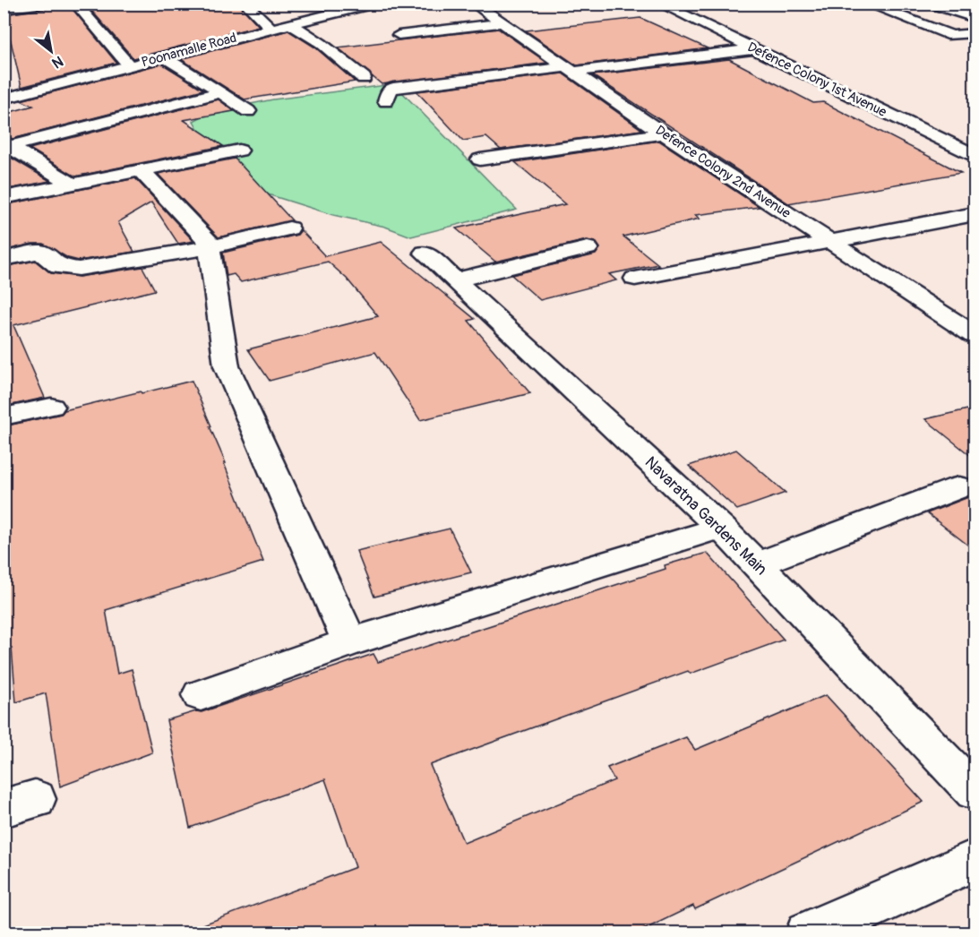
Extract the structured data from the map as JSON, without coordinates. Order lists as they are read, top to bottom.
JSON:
{
  "streets": {
    "street": [
      "Poonamalle Road",
      "Defence Colony 1st Avenue",
      "Defence Colony 2nd Avenue",
      "Navaratna Gardens Main"
    ]
  },
  "north": "bottom right"
}
